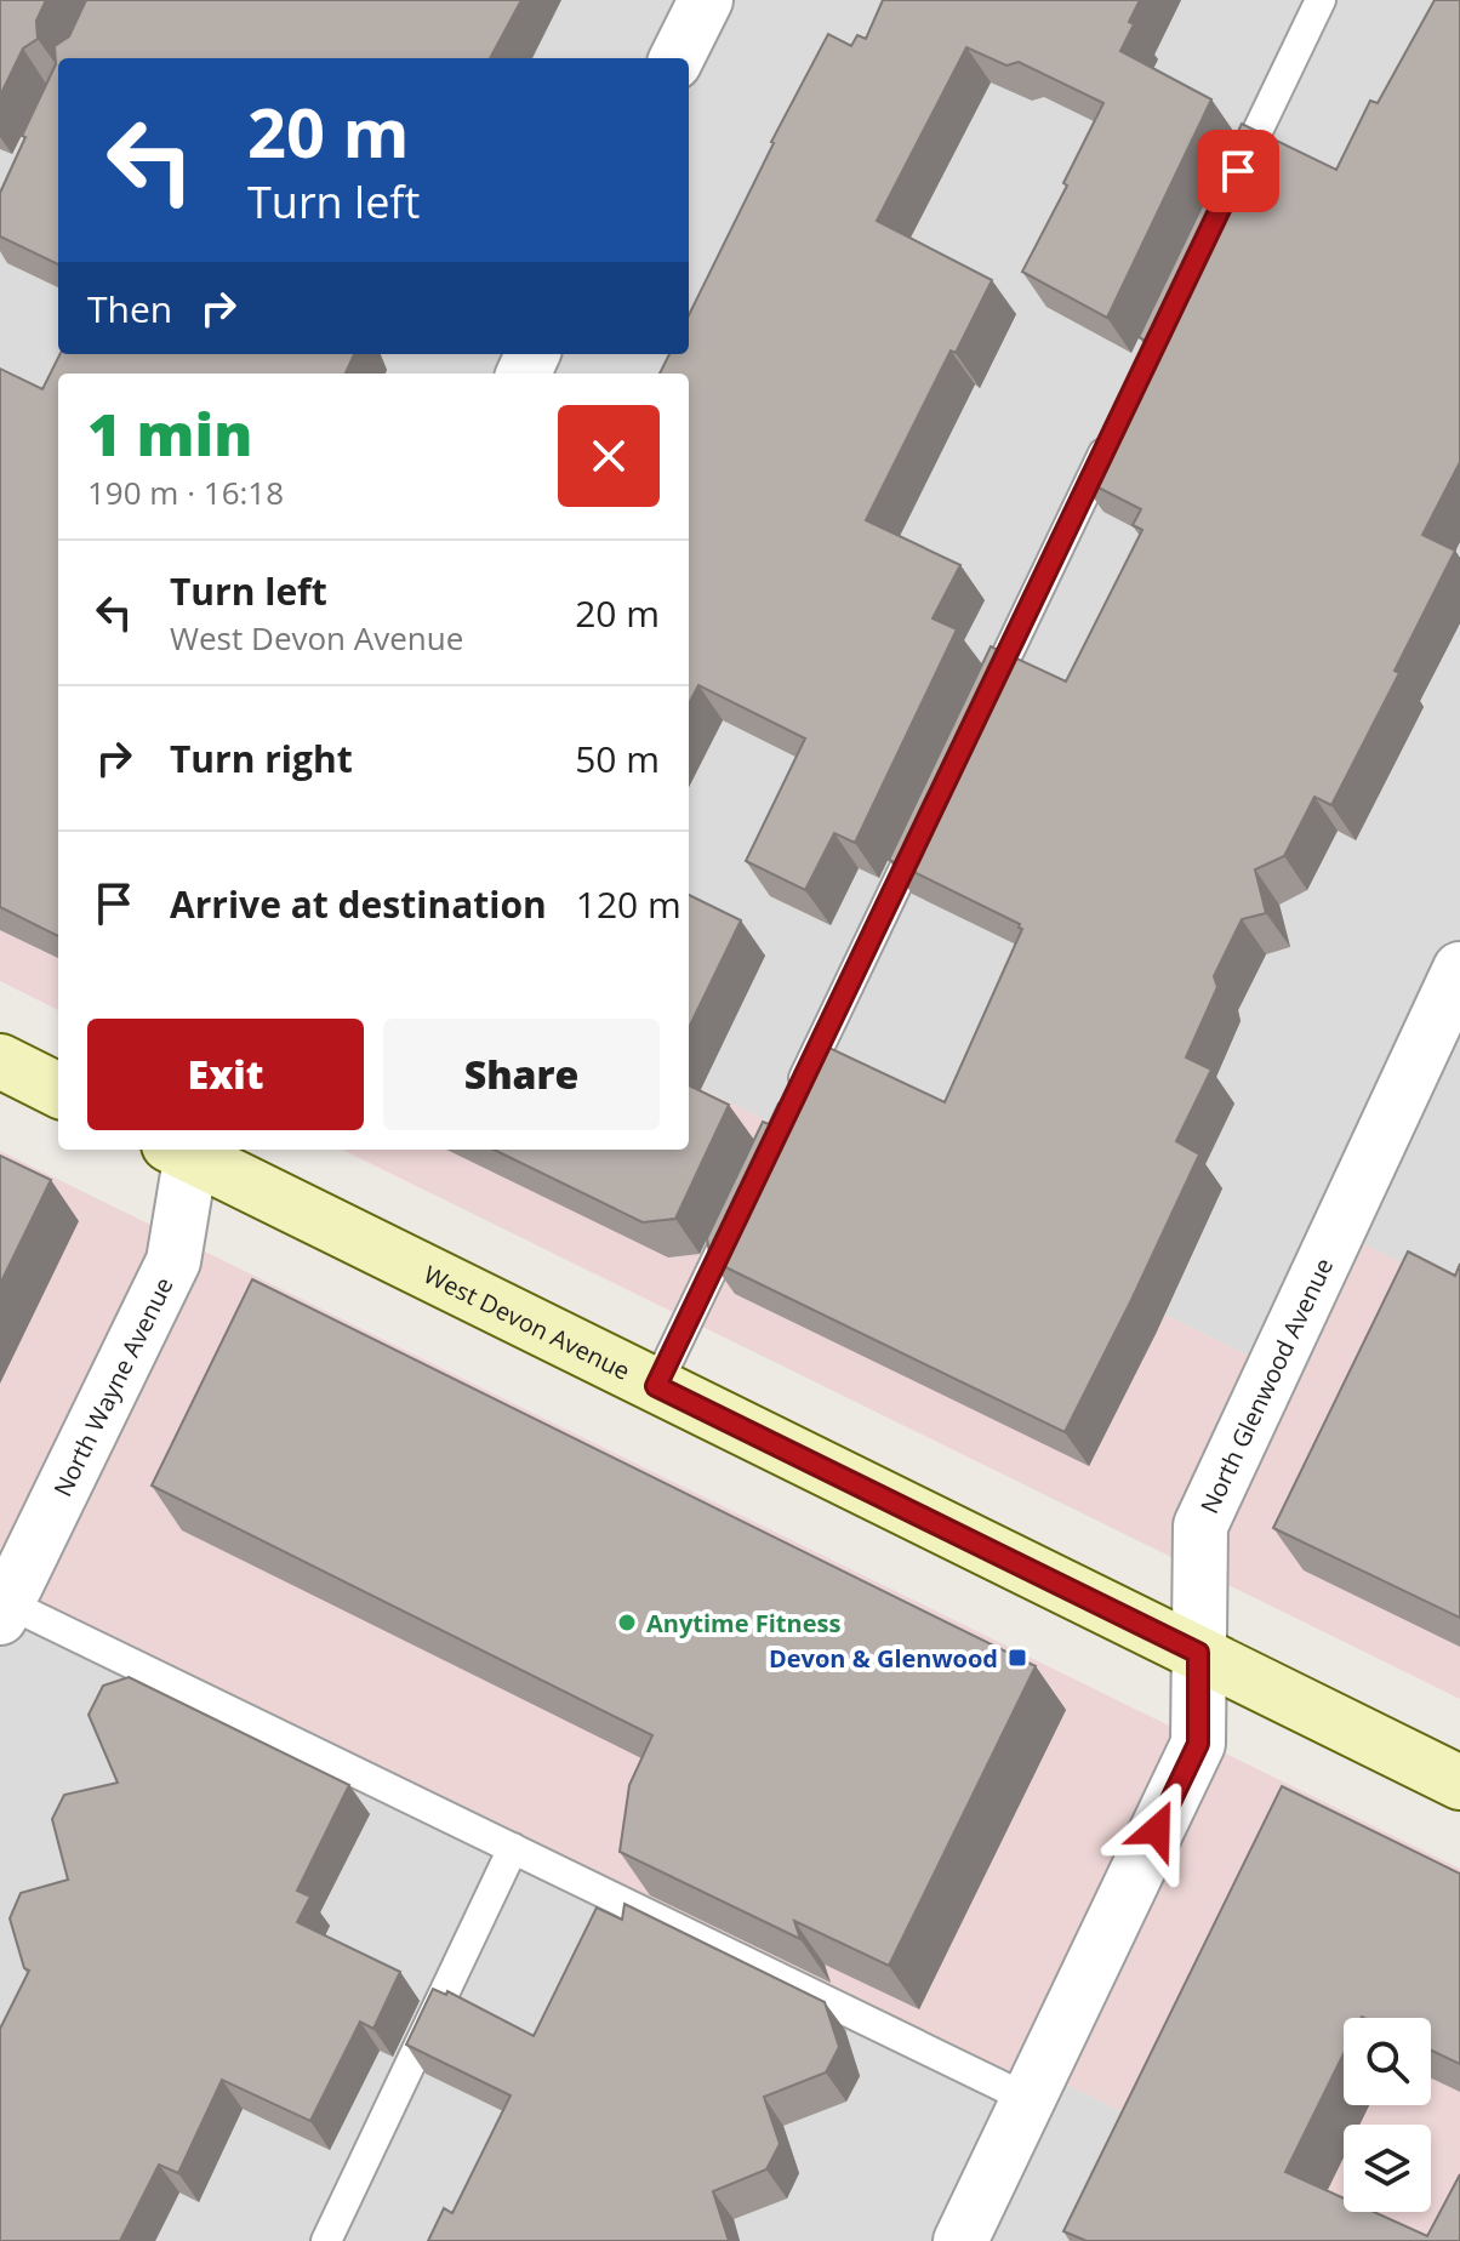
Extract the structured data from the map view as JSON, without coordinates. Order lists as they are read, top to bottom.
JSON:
{
  "streets": {
    "main road": ["West Devon Avenue"],
    "street": ["North Glenwood Avenue", "North Wayne Avenue"]
  },
  "crossings": [
    ["West Devon Avenue", "North Glenwood Avenue"]
  ],
  "places": {
    "other": ["Anytime Fitness"],
    "transit": ["Devon & Glenwood"]
  },
  "page": {
    "turn": ["20 m", "Turn left"],
    "then": "Then",
    "heading": ["1 min", "190 m · 16:18"],
    "list": [
      {
        "name": "Turn left",
        "note": "West Devon Avenue",
        "value": "20 m"
      },
      {
        "name": "Turn right",
        "value": "50 m"
      },
      {
        "name": "Arrive at destination",
        "value": "120 m"
      }
    ],
    "buttons": ["Exit", "Share"]
  }
}
